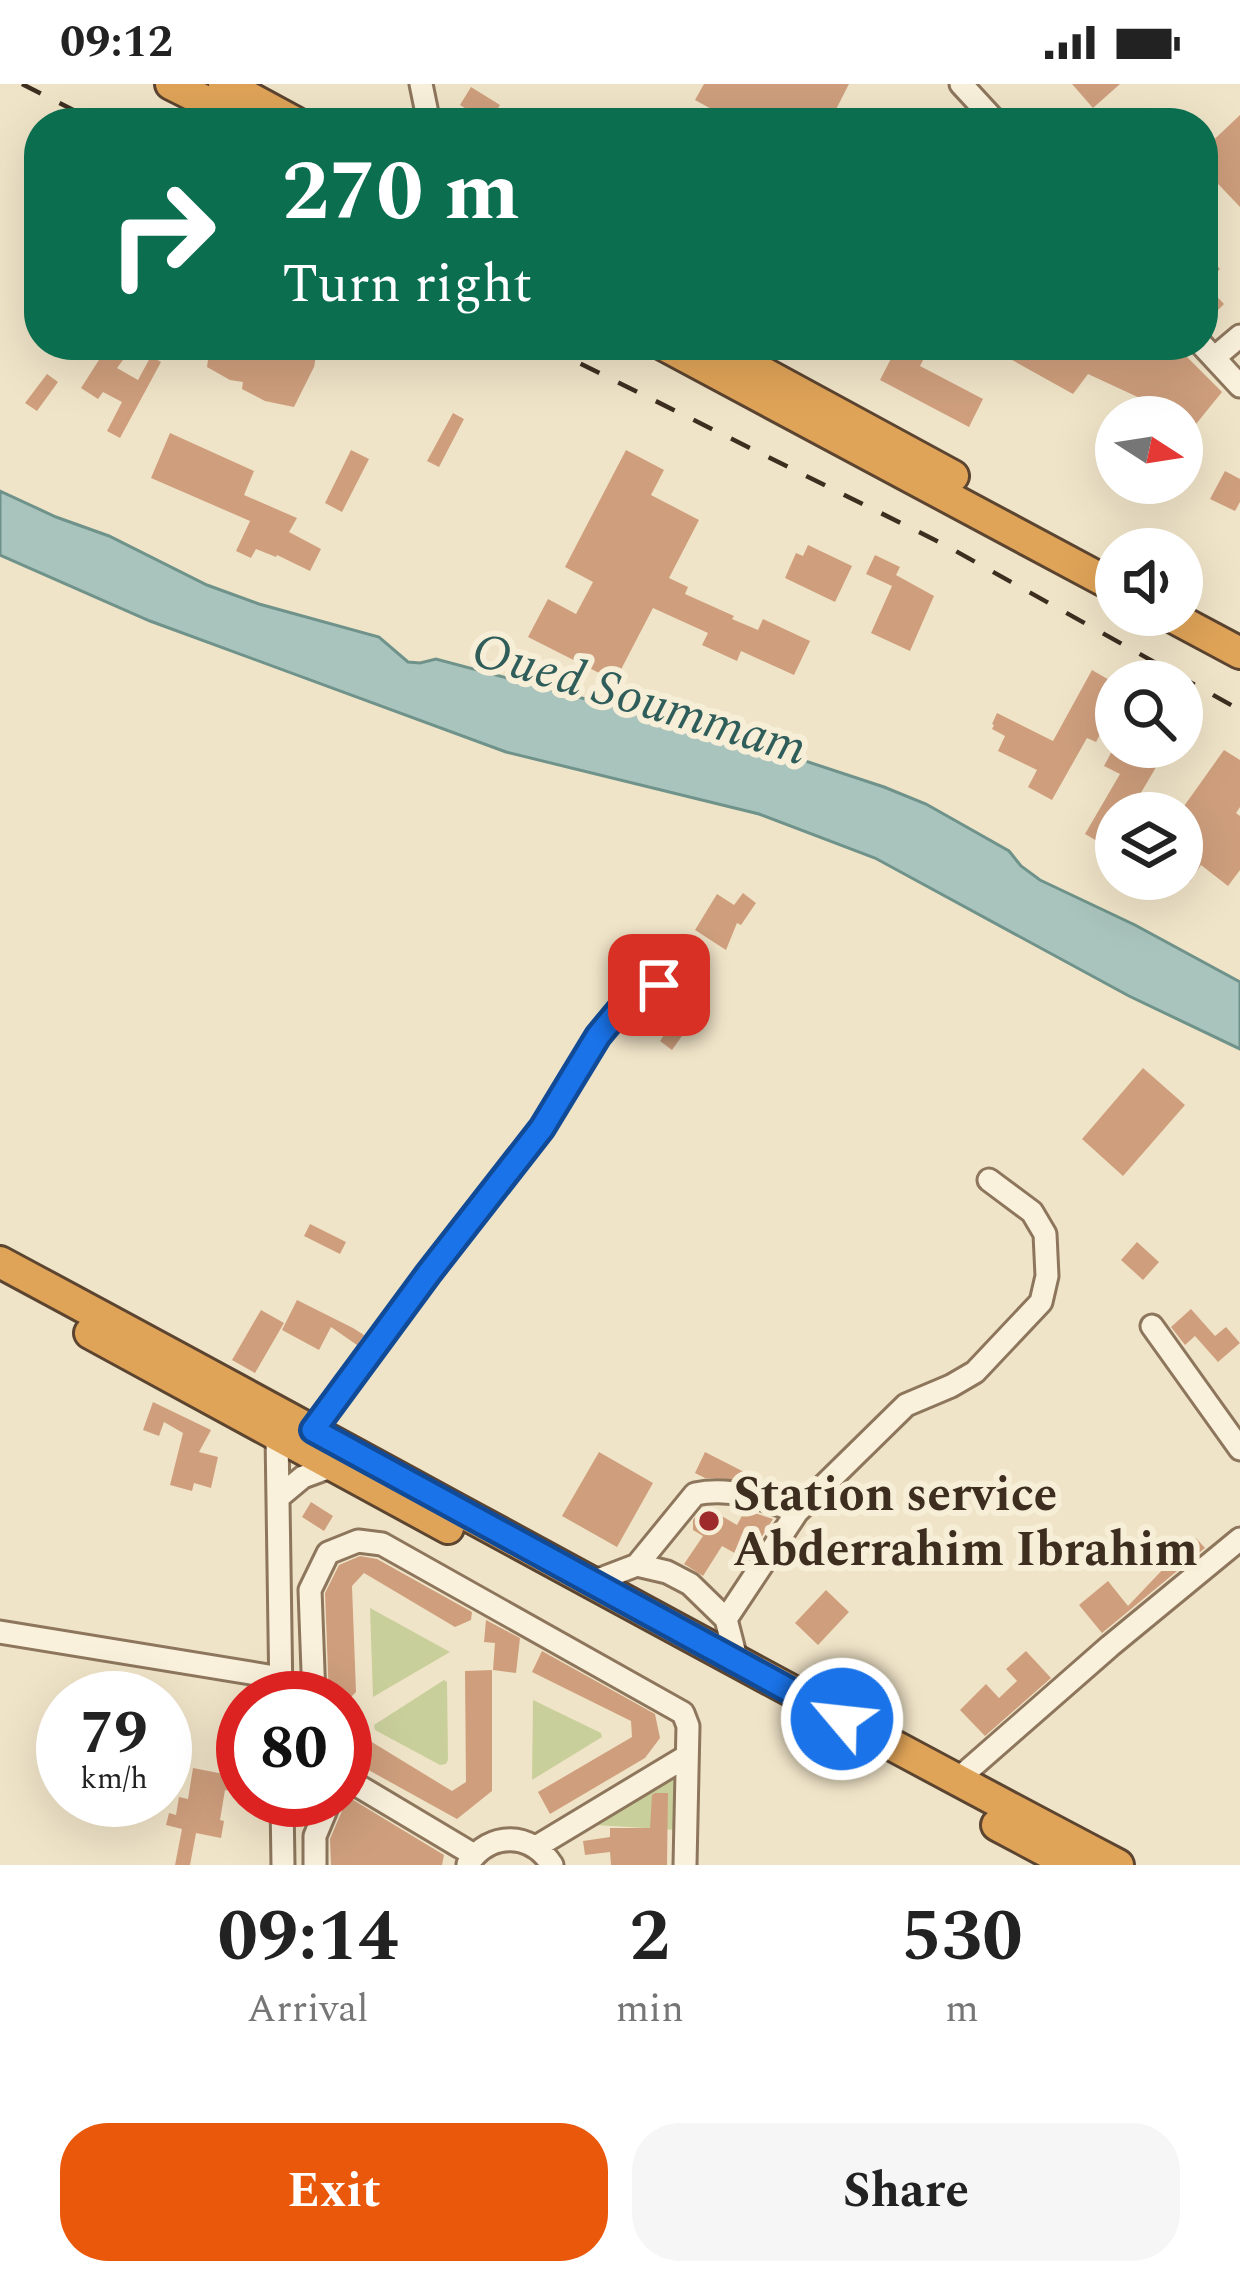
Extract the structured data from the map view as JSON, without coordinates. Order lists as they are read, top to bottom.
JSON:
{
  "water": ["Oued Soummam"],
  "places": ["Station service Abderrahim Ibrahim"],
  "north": "right",
  "page": {
    "status": "09:12",
    "turn": ["270 m", "Turn right"],
    "speed": "79 km/h",
    "limit": "80",
    "eta": [
      "09:14",
      "Arrival",
      "2",
      "min",
      "530",
      "m"
    ],
    "buttons": ["Exit", "Share"]
  }
}
